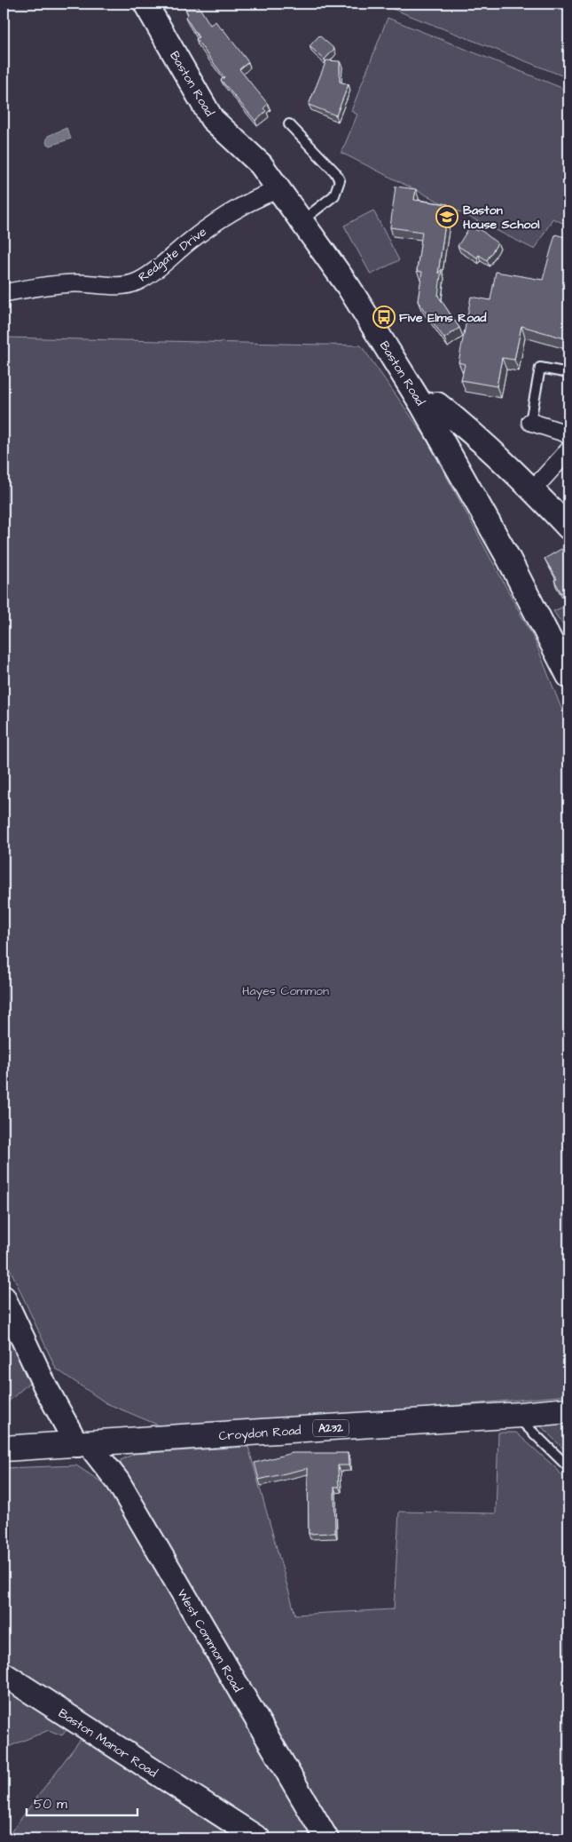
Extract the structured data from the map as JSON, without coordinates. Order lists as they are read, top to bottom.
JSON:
{
  "streets": {
    "highway": ["A232", "Croydon Road"],
    "street": [
      "Baston Road",
      "Redgate Drive",
      "West Common Road",
      "Baston Manor Road"
    ]
  },
  "crossings": [
    ["Baston Road", "Redgate Drive"],
    ["Croydon Road", "West Common Road"]
  ],
  "parks": ["Hayes Common"],
  "places": {
    "school or university": ["Baston House School"],
    "bus stop": ["Five Elms Road"]
  },
  "scale_bar": "50 m"
}
